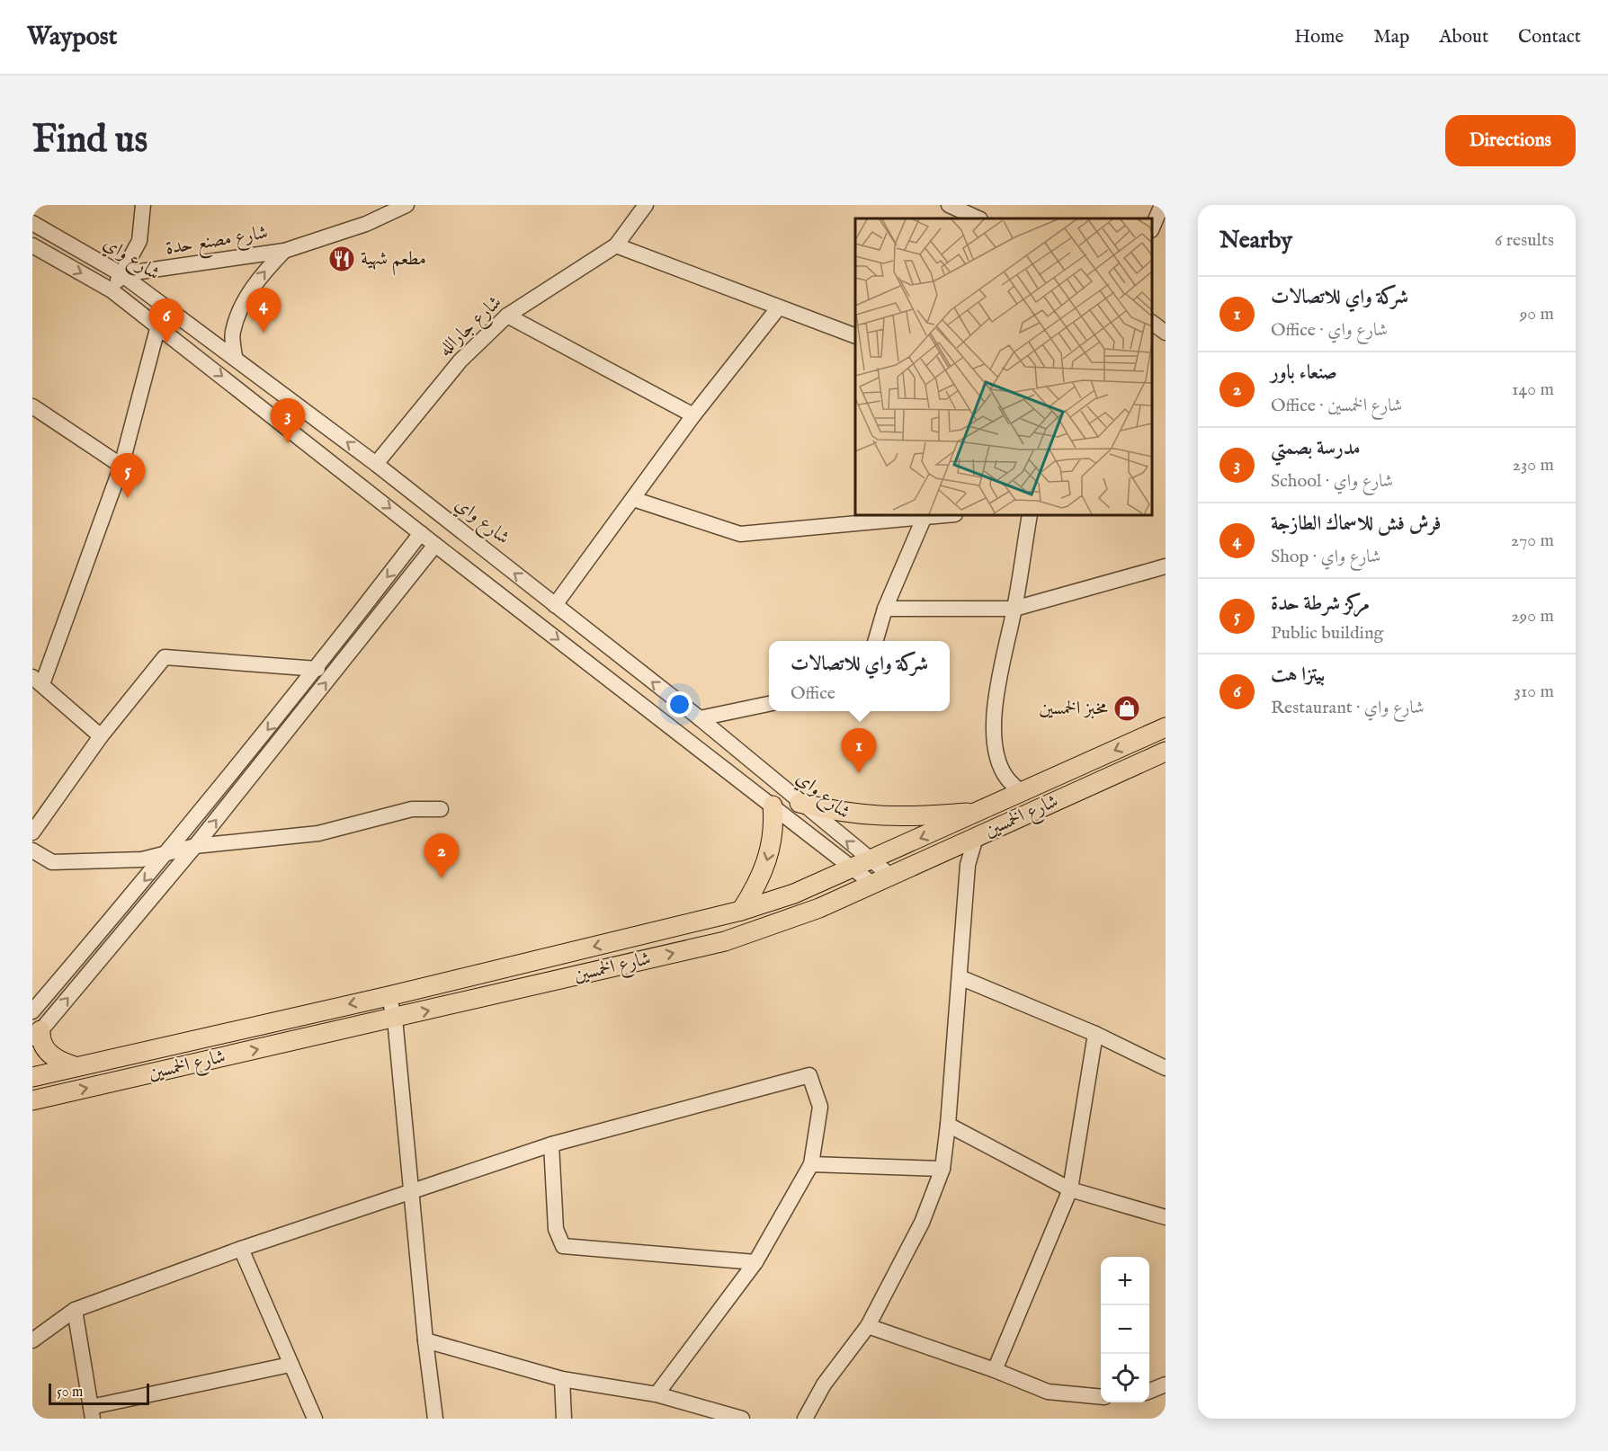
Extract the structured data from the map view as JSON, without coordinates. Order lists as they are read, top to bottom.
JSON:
{
  "streets": {
    "main road": ["شارع الخمسين"],
    "street": ["شارع مصنع حدة", "شارع واي", "شارع جارالله"]
  },
  "crossings": [
    ["شارع مصنع حدة", "شارع واي"],
    ["شارع واي", "شارع جارالله"],
    ["شارع واي", "شارع الخمسين"]
  ],
  "places": {
    "restaurant": ["مطعم شهية"],
    "shop": ["مخبز الخمسين"]
  },
  "scale_bar": "50 m",
  "page": {
    "header": "Waypost",
    "nav": [
      "Home",
      "Map",
      "About",
      "Contact"
    ],
    "buttons": "Directions",
    "title": "Find us",
    "heading": ["Nearby", "6 results"],
    "list": [
      {
        "mark": "1",
        "name": "شركة واي للاتصالات",
        "note": "Office · شارع واي",
        "value": "90 m"
      },
      {
        "mark": "2",
        "name": "صنعاء باور",
        "note": "Office · شارع الخمسين",
        "value": "140 m"
      },
      {
        "mark": "3",
        "name": "مدرسة بصمتي",
        "note": "School · شارع واي",
        "value": "230 m"
      },
      {
        "mark": "4",
        "name": "فرش فش للاسماك الطازجة",
        "note": "Shop · شارع واي",
        "value": "270 m"
      },
      {
        "mark": "5",
        "name": "مركز شرطة حدة",
        "note": "Public building",
        "value": "290 m"
      },
      {
        "mark": "6",
        "name": "بيتزا هت",
        "note": "Restaurant · شارع واي",
        "value": "310 m"
      }
    ],
    "pins": [
      "4",
      "6",
      "3",
      "5",
      "1",
      "2"
    ],
    "popup": ["شركة واي للاتصالات", "Office"],
    "map_buttons": ["+", "−"],
    "scale": "50 m"
  }
}
